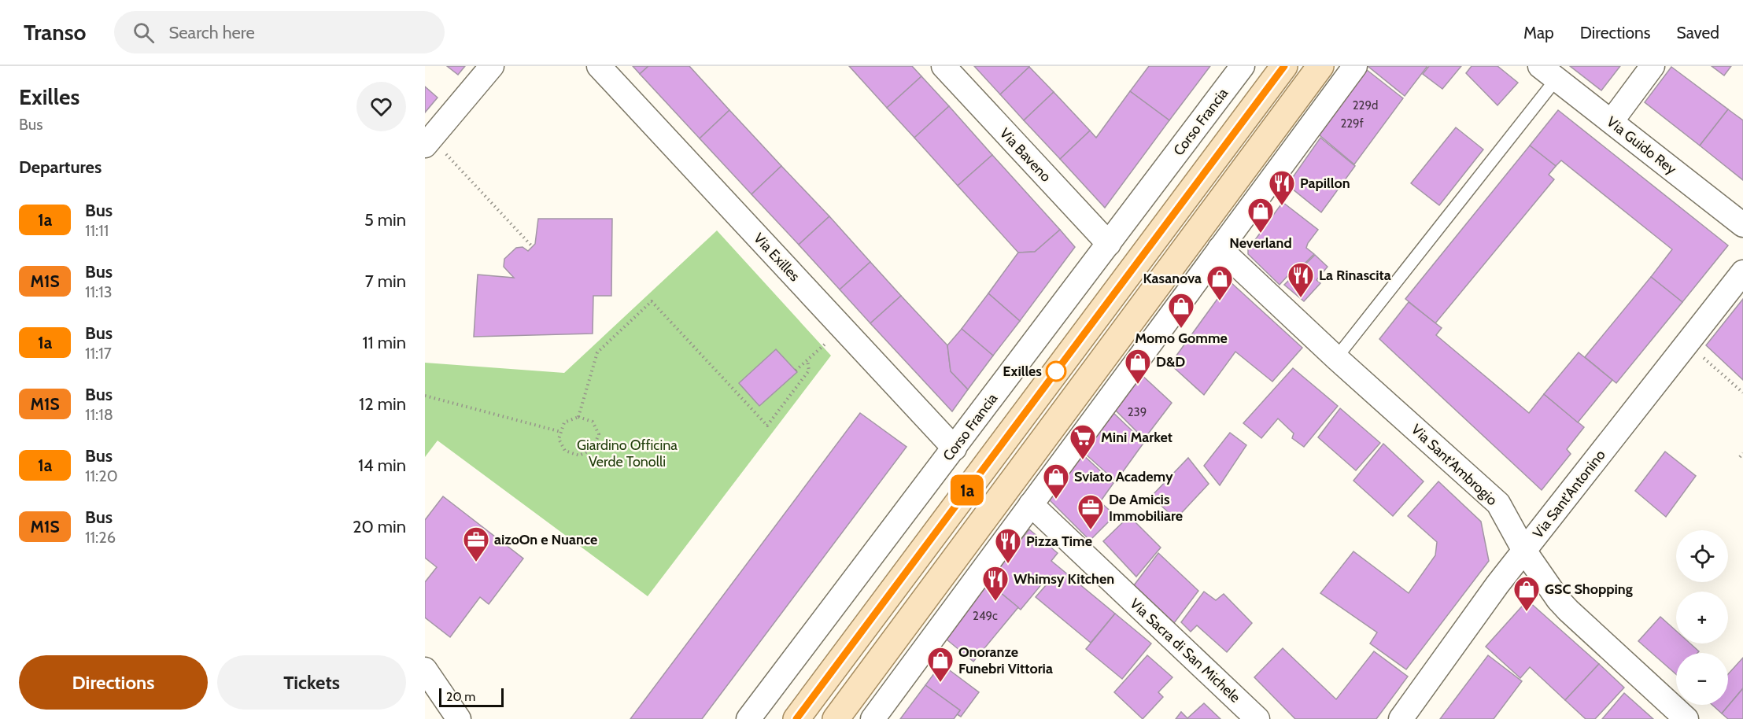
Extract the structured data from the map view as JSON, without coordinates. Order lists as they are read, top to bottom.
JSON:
{
  "streets": {
    "street": [
      "Corso Francia",
      "Via Guido Rey",
      "Via Baveno",
      "Via Exilles",
      "Via Sant'Ambrogio",
      "Via Sant'Antonino",
      "Via Sacra di San Michele"
    ]
  },
  "crossings": [
    ["Corso Francia", "Via Baveno"],
    ["Corso Francia", "Via Exilles"],
    ["Via Sant'Ambrogio", "Via Sant'Antonino"]
  ],
  "parks": ["Giardino Officina Verde Tonolli"],
  "places": {
    "restaurant": [
      "Papillon",
      "La Rinascita",
      "Pizza Time",
      "Whimsy Kitchen"
    ],
    "shop": [
      "Neverland",
      "Kasanova",
      "Momo Gomme",
      "D&D",
      "Sviato Academy",
      "GSC Shopping",
      "Onoranze Funebri Vittoria"
    ],
    "other": ["Exilles"],
    "supermarket": ["Mini Market"],
    "office": ["De Amicis Immobiliare", "aizoOn e Nuance"]
  },
  "lines": ["bus line 1a"],
  "house_numbers": [
    "229d",
    "229f",
    "239",
    "249c"
  ],
  "scale_bar": "20 m",
  "page": {
    "header": "Transo",
    "search": "Search here",
    "nav": ["Map", "Directions", "Saved"],
    "heading": [
      ["Exilles", "Bus"],
      "Departures"
    ],
    "on_map": "1a",
    "list": [
      {
        "mark": "1a",
        "name": "Bus",
        "note": "11:11",
        "value": "5 min"
      },
      {
        "mark": "M1S",
        "name": "Bus",
        "note": "11:13",
        "value": "7 min"
      },
      {
        "mark": "1a",
        "name": "Bus",
        "note": "11:17",
        "value": "11 min"
      },
      {
        "mark": "M1S",
        "name": "Bus",
        "note": "11:18",
        "value": "12 min"
      },
      {
        "mark": "1a",
        "name": "Bus",
        "note": "11:20",
        "value": "14 min"
      },
      {
        "mark": "M1S",
        "name": "Bus",
        "note": "11:26",
        "value": "20 min"
      }
    ],
    "map_buttons": ["+", "−"],
    "buttons": ["Directions", "Tickets"],
    "scale": "20 m"
  }
}
